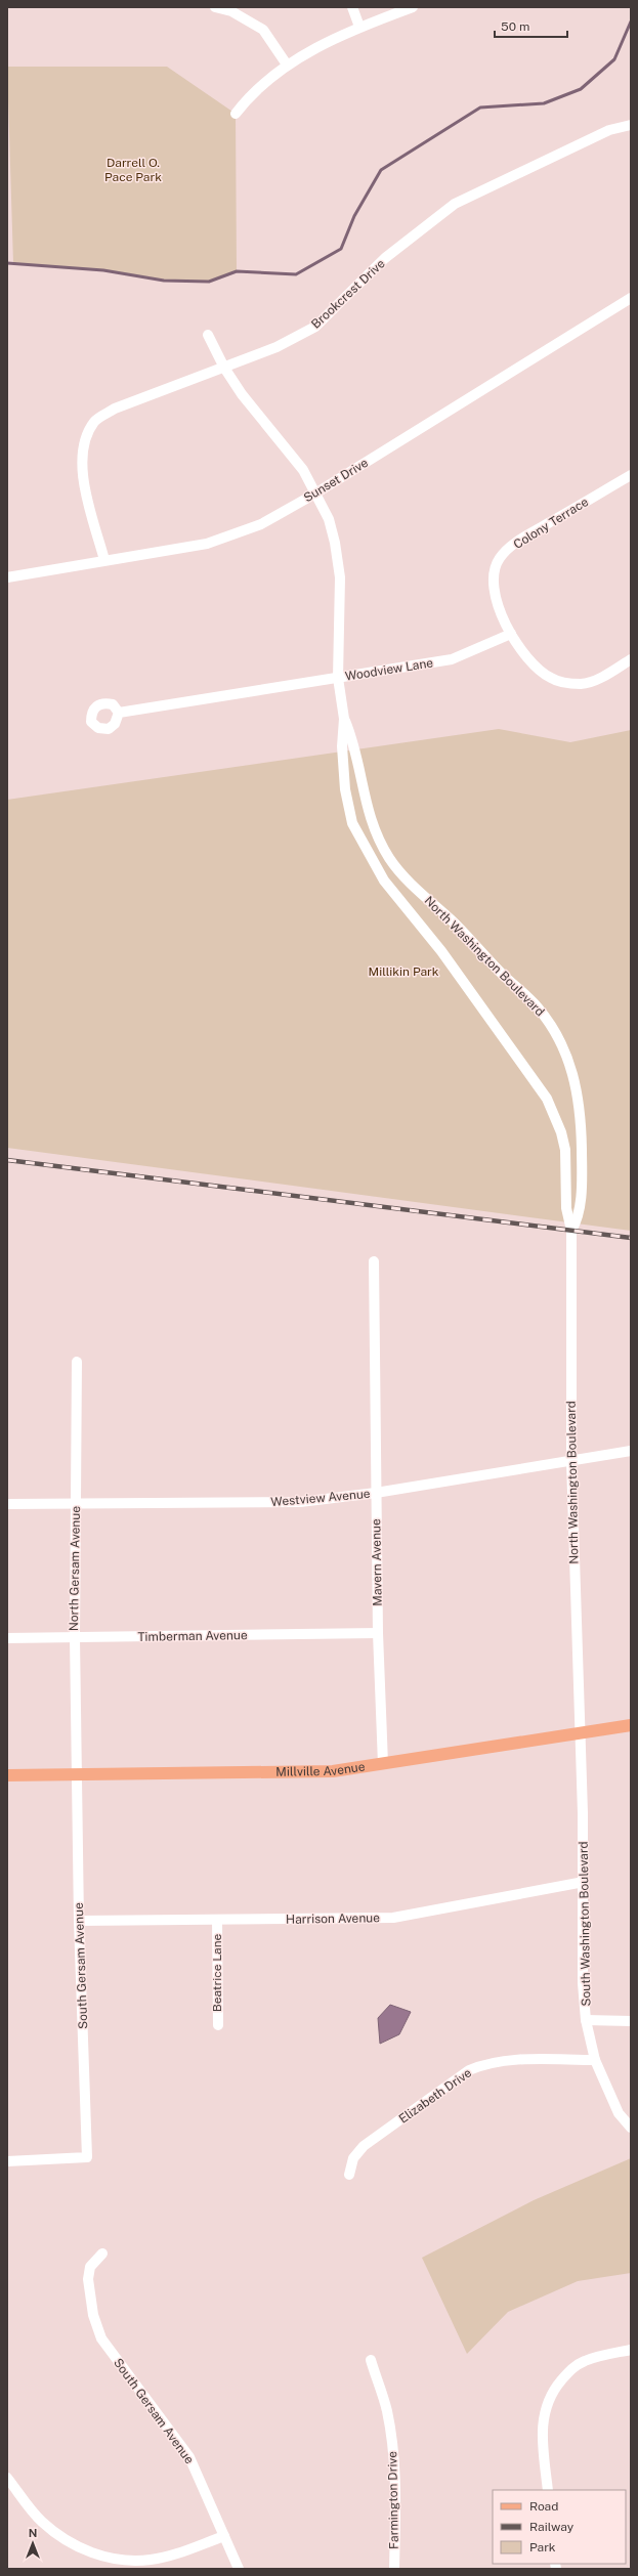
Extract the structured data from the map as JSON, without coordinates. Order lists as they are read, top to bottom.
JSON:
{
  "streets": {
    "main road": ["Millville Avenue"],
    "street": [
      "Brookcrest Drive",
      "Sunset Drive",
      "Colony Terrace",
      "Woodview Lane",
      "North Washington Boulevard",
      "Westview Avenue",
      "Mavern Avenue",
      "North Gersam Avenue",
      "Timberman Avenue",
      "Harrison Avenue",
      "South Washington Boulevard",
      "South Gersam Avenue",
      "Beatrice Lane",
      "Elizabeth Drive",
      "Farmington Drive"
    ]
  },
  "crossings": [
    ["Brookcrest Drive", "Sunset Drive"],
    ["Brookcrest Drive", "North Washington Boulevard"],
    ["Sunset Drive", "North Washington Boulevard"],
    ["Colony Terrace", "Woodview Lane"],
    ["Woodview Lane", "North Washington Boulevard"],
    ["North Washington Boulevard", "Westview Avenue"],
    ["North Washington Boulevard", "Millville Avenue"],
    ["North Washington Boulevard", "South Washington Boulevard"],
    ["Westview Avenue", "Mavern Avenue"],
    ["Westview Avenue", "North Gersam Avenue"],
    ["Mavern Avenue", "Timberman Avenue"],
    ["Mavern Avenue", "Millville Avenue"],
    ["North Gersam Avenue", "Timberman Avenue"],
    ["North Gersam Avenue", "Millville Avenue"],
    ["North Gersam Avenue", "South Gersam Avenue"],
    ["Millville Avenue", "South Washington Boulevard"],
    ["Millville Avenue", "South Gersam Avenue"],
    ["Harrison Avenue", "South Washington Boulevard"],
    ["Harrison Avenue", "South Gersam Avenue"],
    ["Harrison Avenue", "Beatrice Lane"],
    ["South Washington Boulevard", "Elizabeth Drive"]
  ],
  "parks": ["Darrell O. Pace Park", "Millikin Park"],
  "legend": ["Road", "Railway", "Park"],
  "scale_bar": "50 m",
  "north": "top"
}
